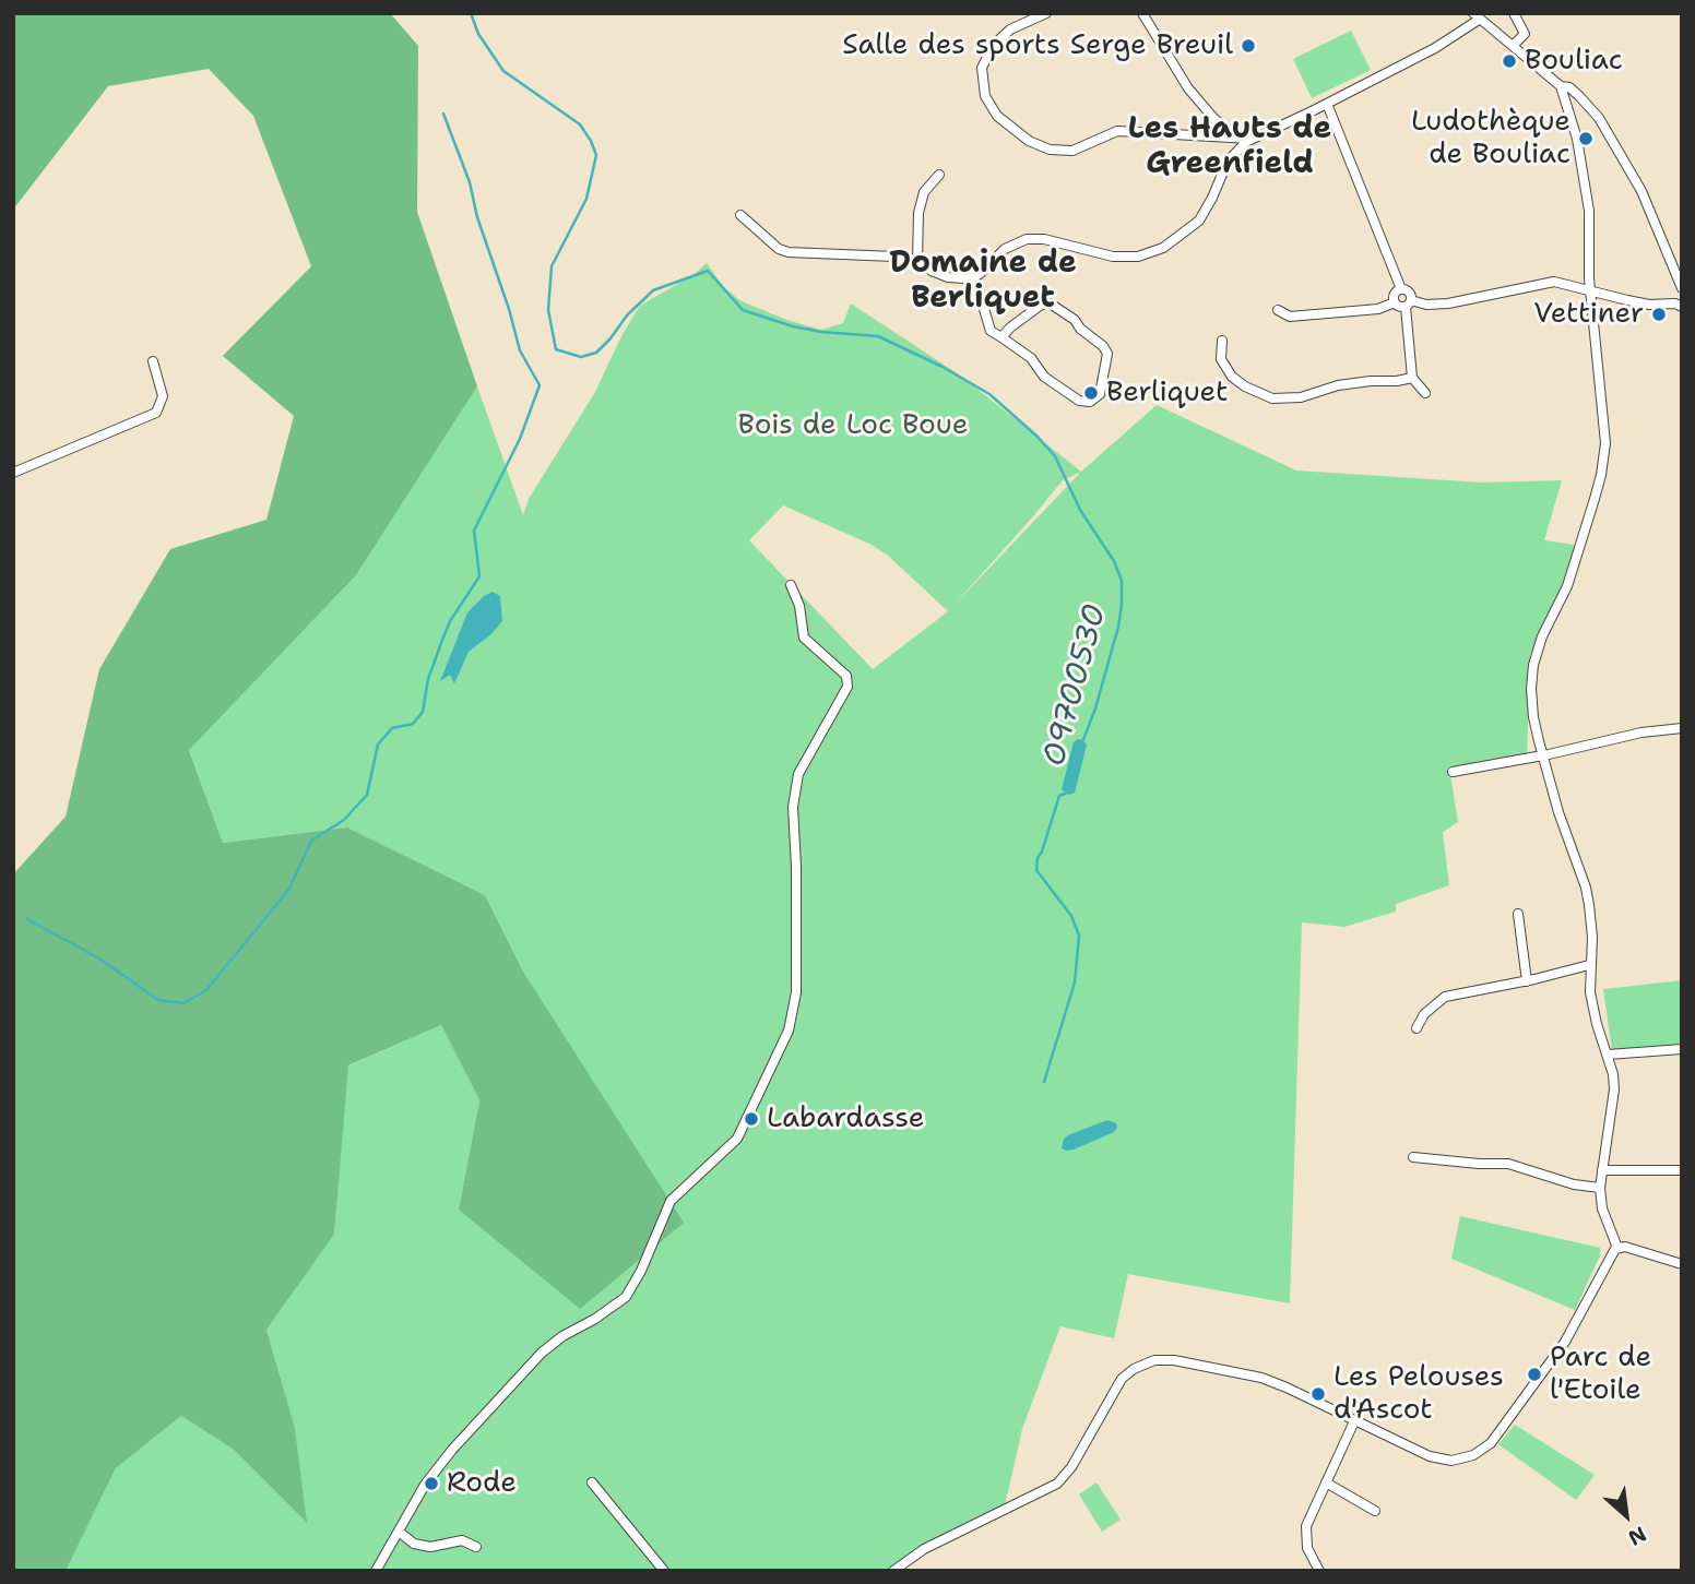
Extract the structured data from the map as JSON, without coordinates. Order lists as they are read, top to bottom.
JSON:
{
  "districts": ["Les Hauts de Greenfield", "Domaine de Berliquet"],
  "water": ["O9700530"],
  "parks": ["Bois de Loc Boue"],
  "places": [
    "Salle des sports Serge Breuil",
    "Bouliac",
    "Ludothèque de Bouliac",
    "Vettiner",
    "Berliquet",
    "Labardasse",
    "Parc de l'Etoile",
    "Les Pelouses d'Ascot",
    "Rode"
  ],
  "north": "bottom right"
}
